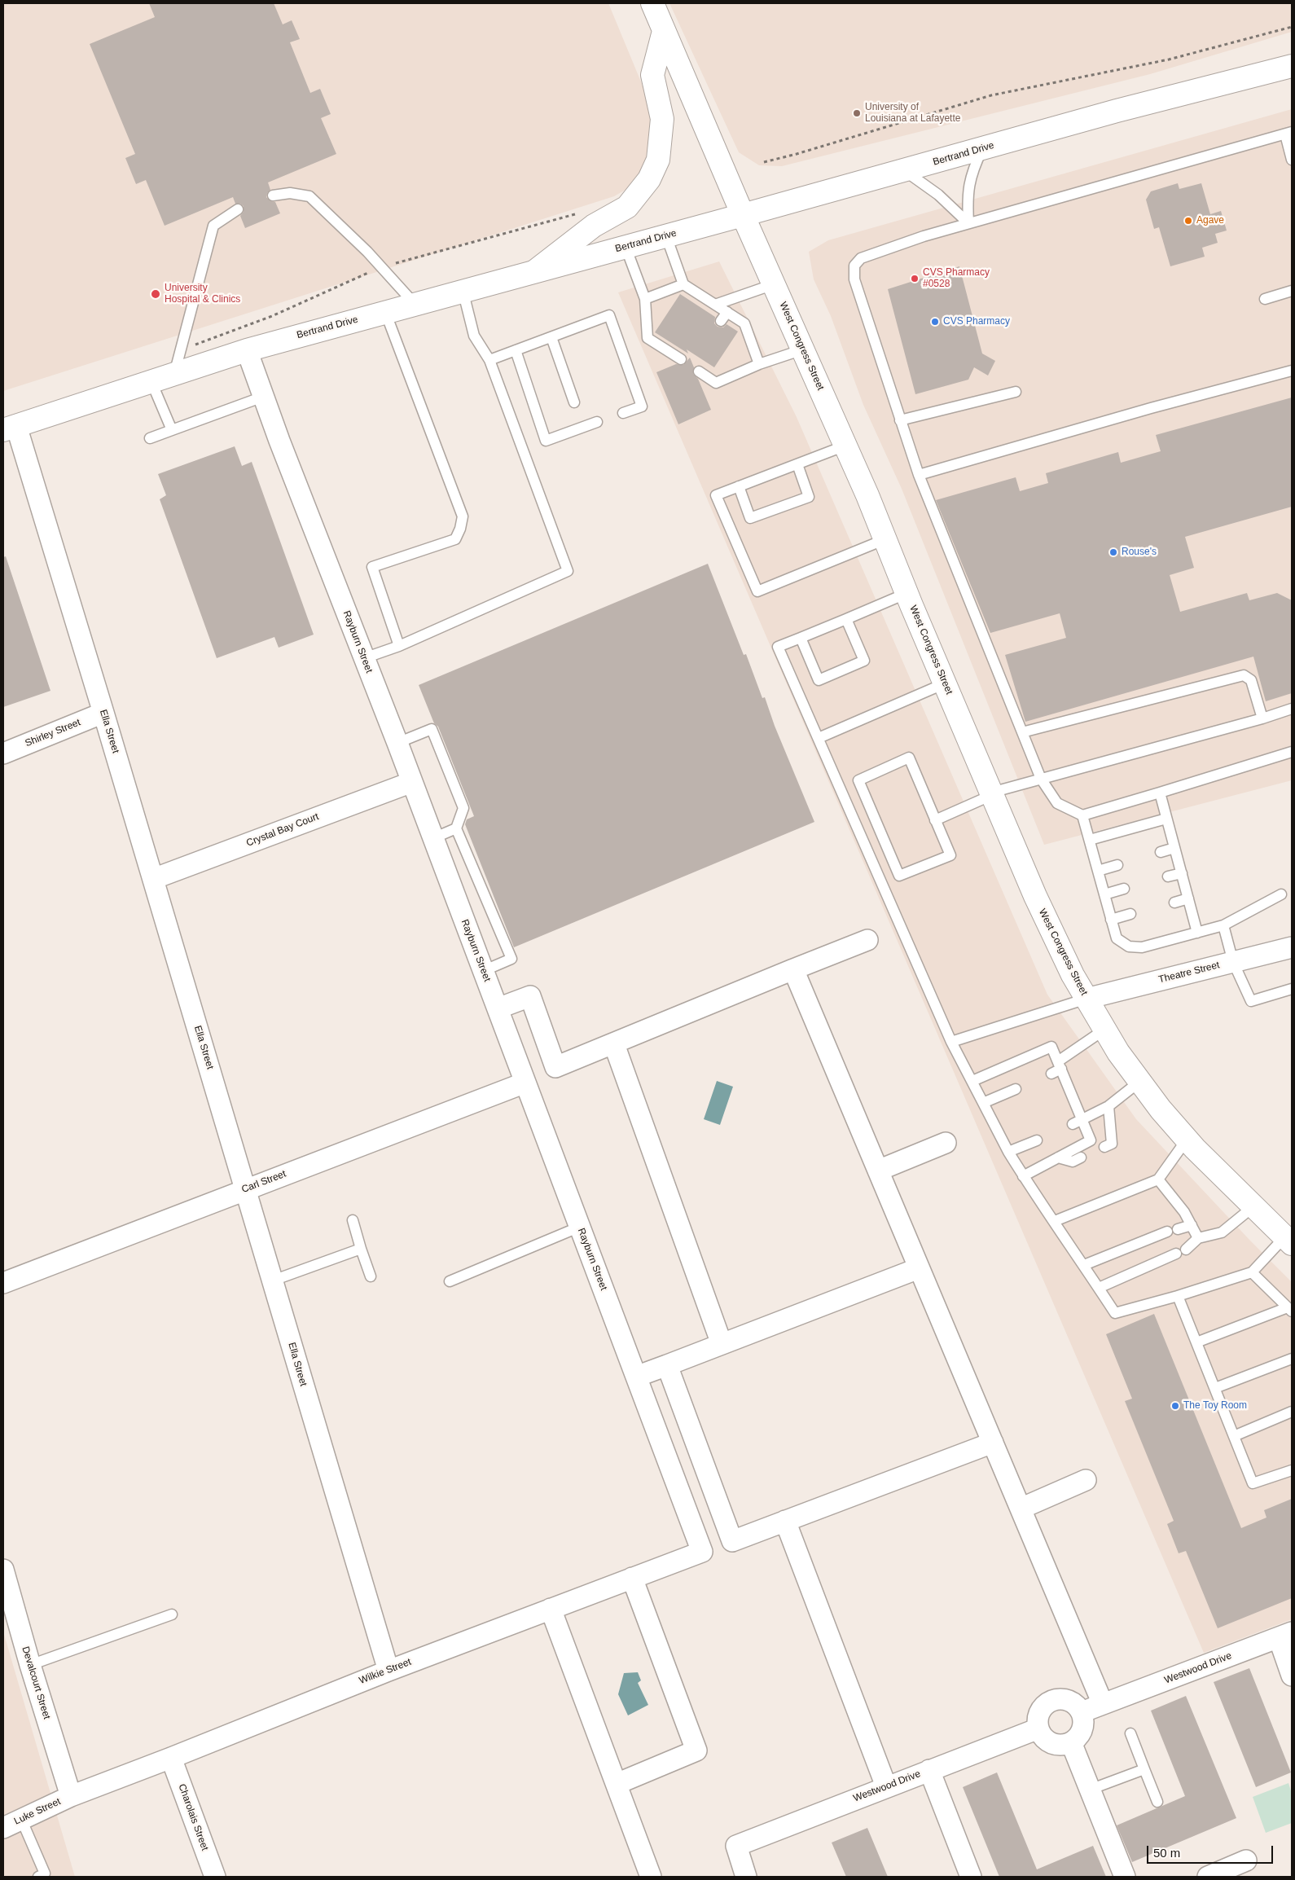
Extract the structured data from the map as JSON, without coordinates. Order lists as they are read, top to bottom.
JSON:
{
  "streets": {
    "main road": ["Bertrand Drive", "West Congress Street"],
    "street": [
      "Rayburn Street",
      "Ella Street",
      "Shirley Street",
      "Crystal Bay Court",
      "Theatre Street",
      "Carl Street",
      "Westwood Drive",
      "Wilkie Street",
      "Devalcourt Street",
      "Luke Street",
      "Charolais Street"
    ]
  },
  "crossings": [
    ["Bertrand Drive", "West Congress Street"],
    ["Bertrand Drive", "Rayburn Street"],
    ["Bertrand Drive", "Ella Street"],
    ["West Congress Street", "Theatre Street"],
    ["Rayburn Street", "Crystal Bay Court"],
    ["Rayburn Street", "Carl Street"],
    ["Rayburn Street", "Wilkie Street"],
    ["Ella Street", "Shirley Street"],
    ["Ella Street", "Crystal Bay Court"],
    ["Ella Street", "Carl Street"],
    ["Ella Street", "Wilkie Street"],
    ["Wilkie Street", "Devalcourt Street"],
    ["Wilkie Street", "Luke Street"],
    ["Wilkie Street", "Charolais Street"],
    ["Devalcourt Street", "Luke Street"]
  ],
  "places": [
    "University of Louisiana at Lafayette",
    "Agave",
    "CVS Pharmacy #0528",
    "University Hospital & Clinics",
    "CVS Pharmacy",
    "Rouse's",
    "The Toy Room"
  ],
  "scale_bar": "50 m"
}
